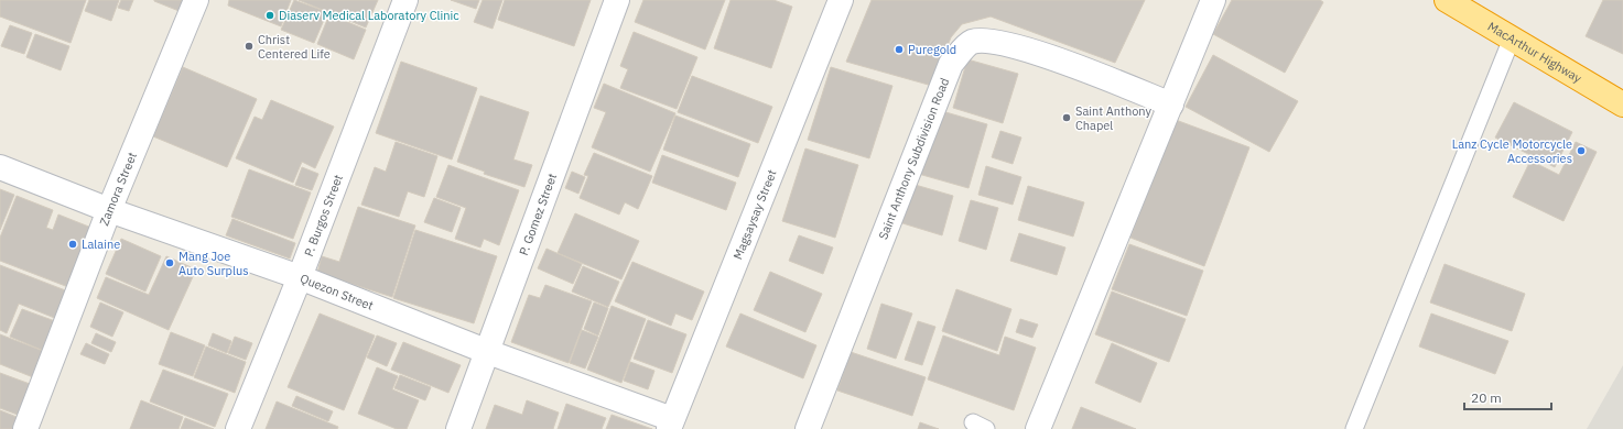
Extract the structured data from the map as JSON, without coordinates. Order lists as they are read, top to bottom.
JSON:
{
  "streets": {
    "highway": ["MacArthur Highway"],
    "street": [
      "Saint Anthony Subdivision Road",
      "Zamora Street",
      "P. Gomez Street",
      "Magsaysay Street",
      "P. Burgos Street",
      "Quezon Street"
    ]
  },
  "crossings": [
    ["Zamora Street", "Quezon Street"],
    ["P. Gomez Street", "Quezon Street"],
    ["Magsaysay Street", "Quezon Street"],
    ["P. Burgos Street", "Quezon Street"]
  ],
  "places": [
    "Diaserv Medical Laboratory Clinic",
    "Christ Centered Life",
    "Puregold",
    "Saint Anthony Chapel",
    "Lanz Cycle Motorcycle Accessories",
    "Lalaine",
    "Mang Joe Auto Surplus"
  ],
  "scale_bar": "20 m"
}
